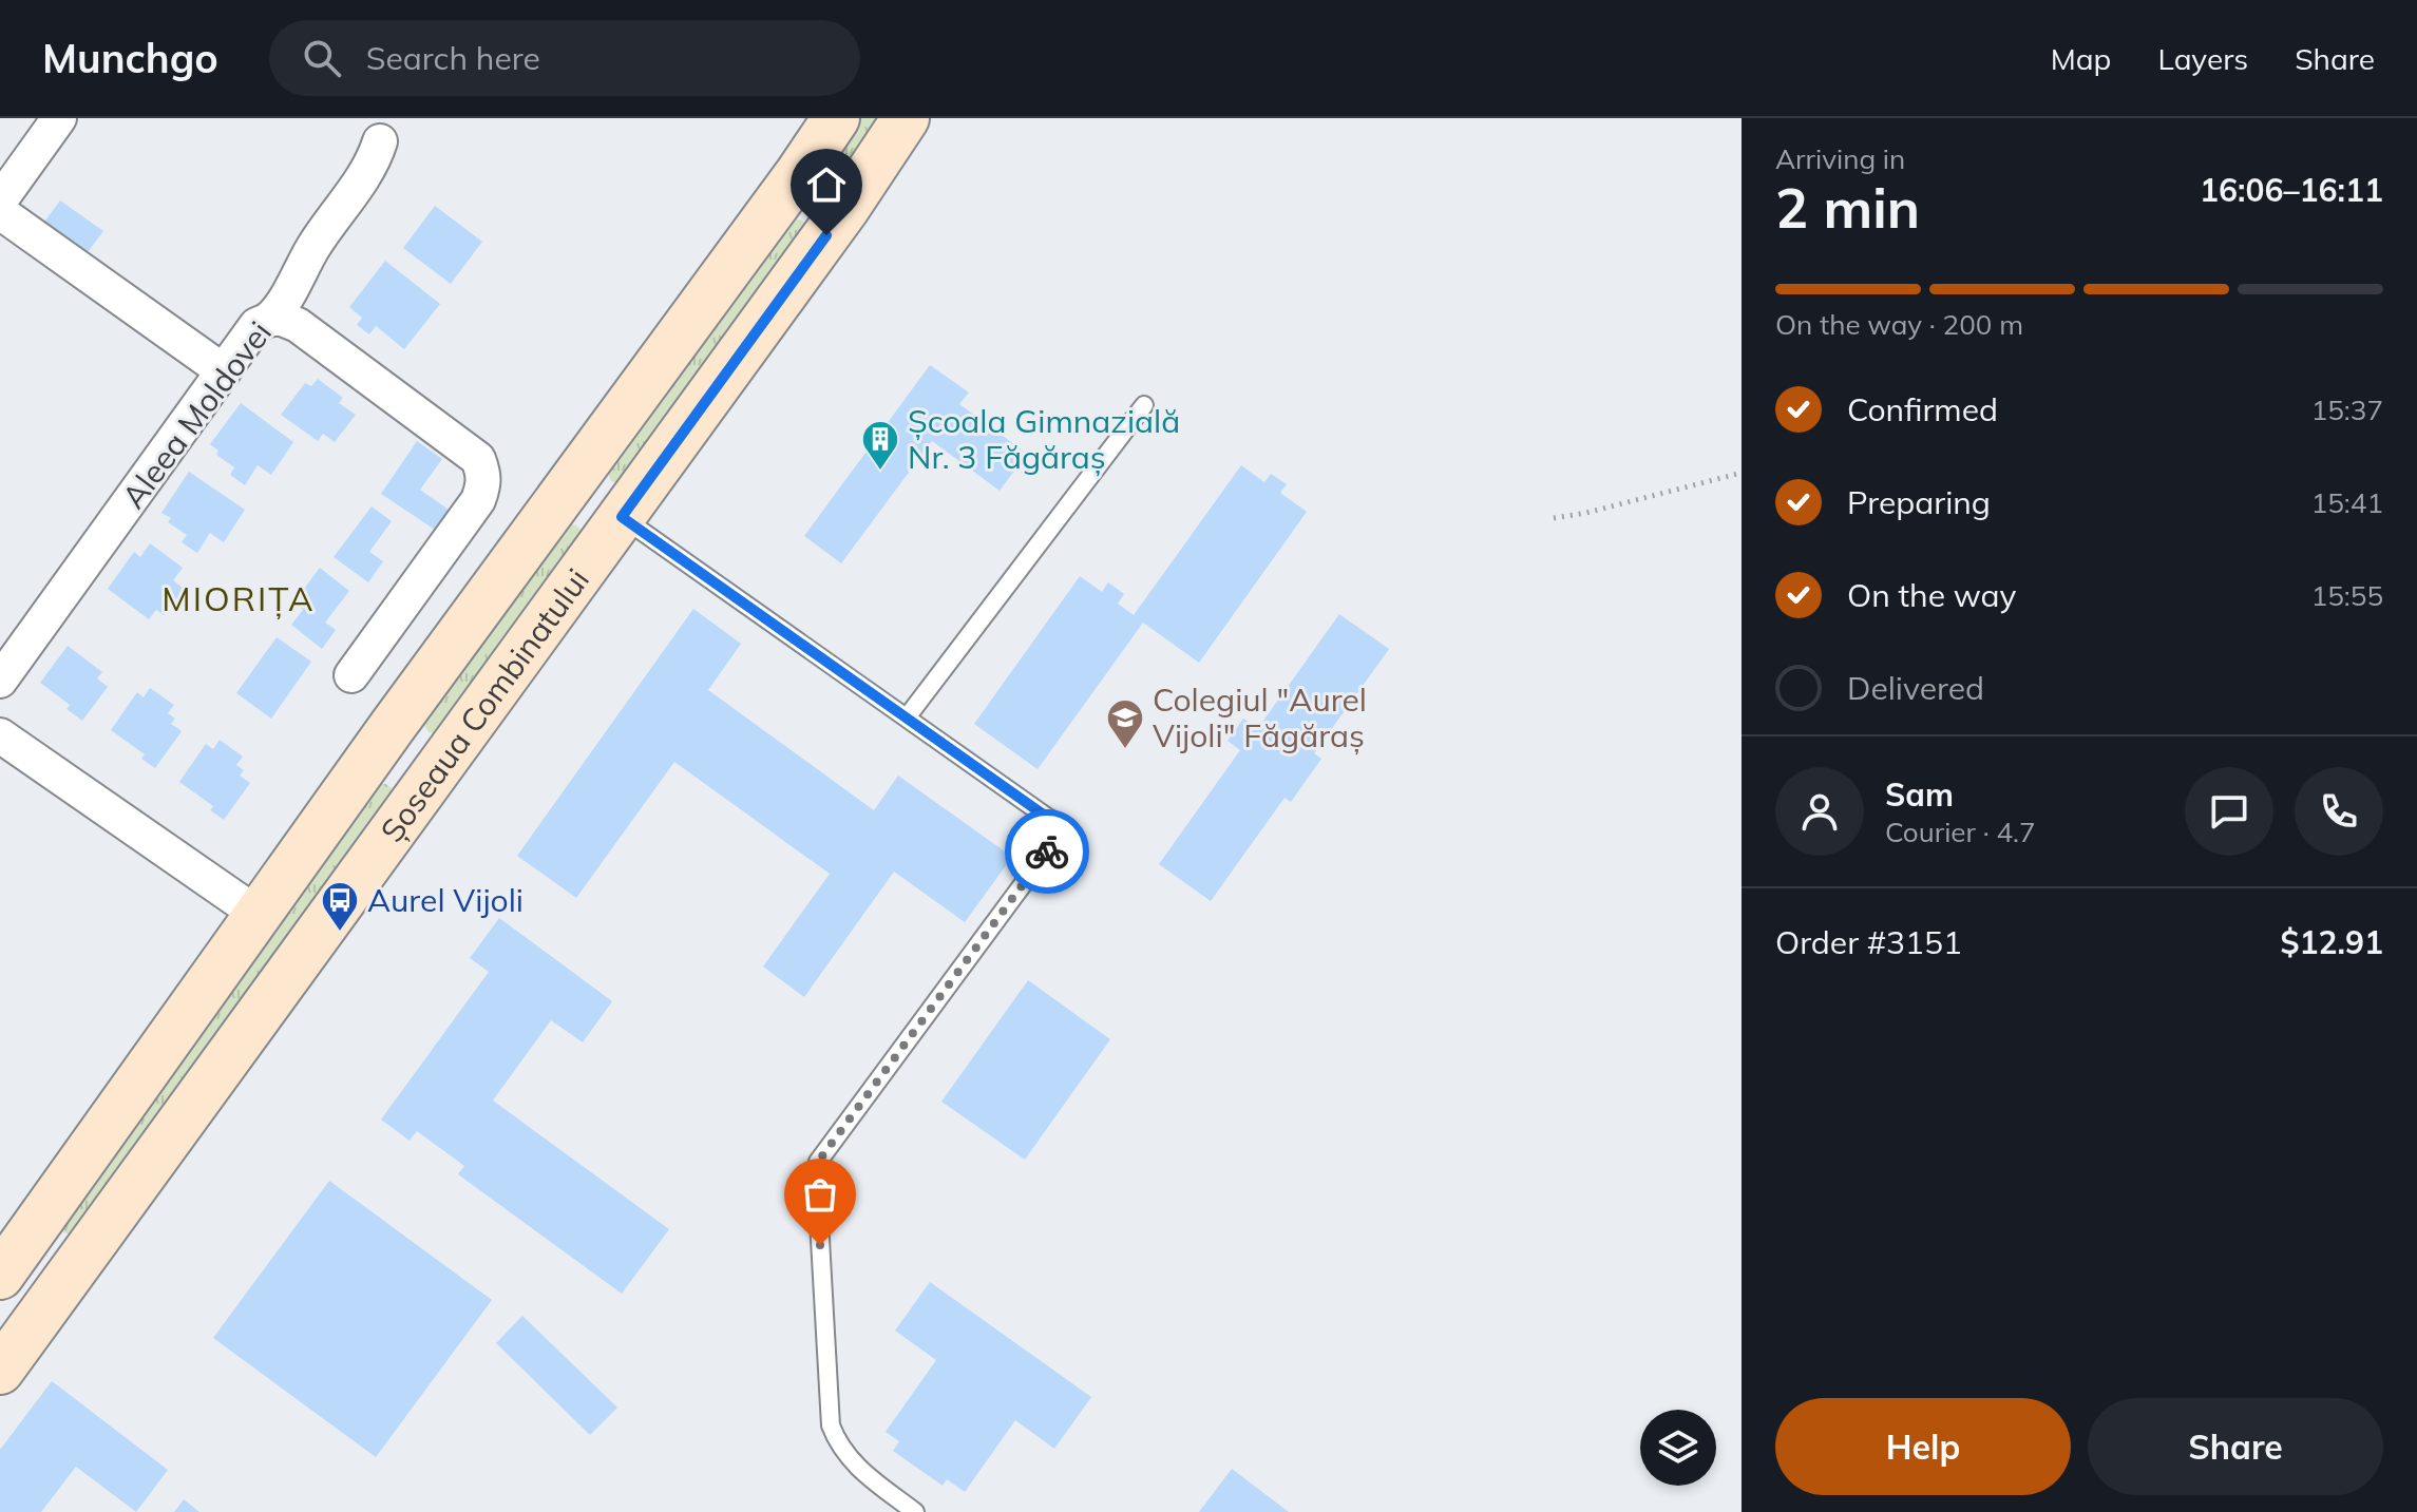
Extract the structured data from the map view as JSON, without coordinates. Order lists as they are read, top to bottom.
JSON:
{
  "streets": {
    "main road": ["Șoseaua Combinatului"],
    "street": ["Aleea Moldovei"]
  },
  "districts": ["MIORIȚA"],
  "places": {
    "building": ["Școala Gimnazială Nr. 3 Făgăraș"],
    "school or university": ["Colegiul \"Aurel Vijoli\" Făgăraș"],
    "bus stop": ["Aurel Vijoli"]
  },
  "page": {
    "header": "Munchgo",
    "search": "Search here",
    "nav": ["Map", "Layers", "Share"],
    "heading": ["2 min", "Arriving in", "16:06–16:11"],
    "panel": [
      "Sam",
      "Courier · 4.7",
      "Order #3151",
      "$12.91"
    ],
    "bar": "On the way · 200 m",
    "list": [
      ["Confirmed", "15:37"],
      ["Preparing", "15:41"],
      ["On the way", "15:55"],
      "Delivered"
    ],
    "buttons": ["Help", "Share"]
  }
}
